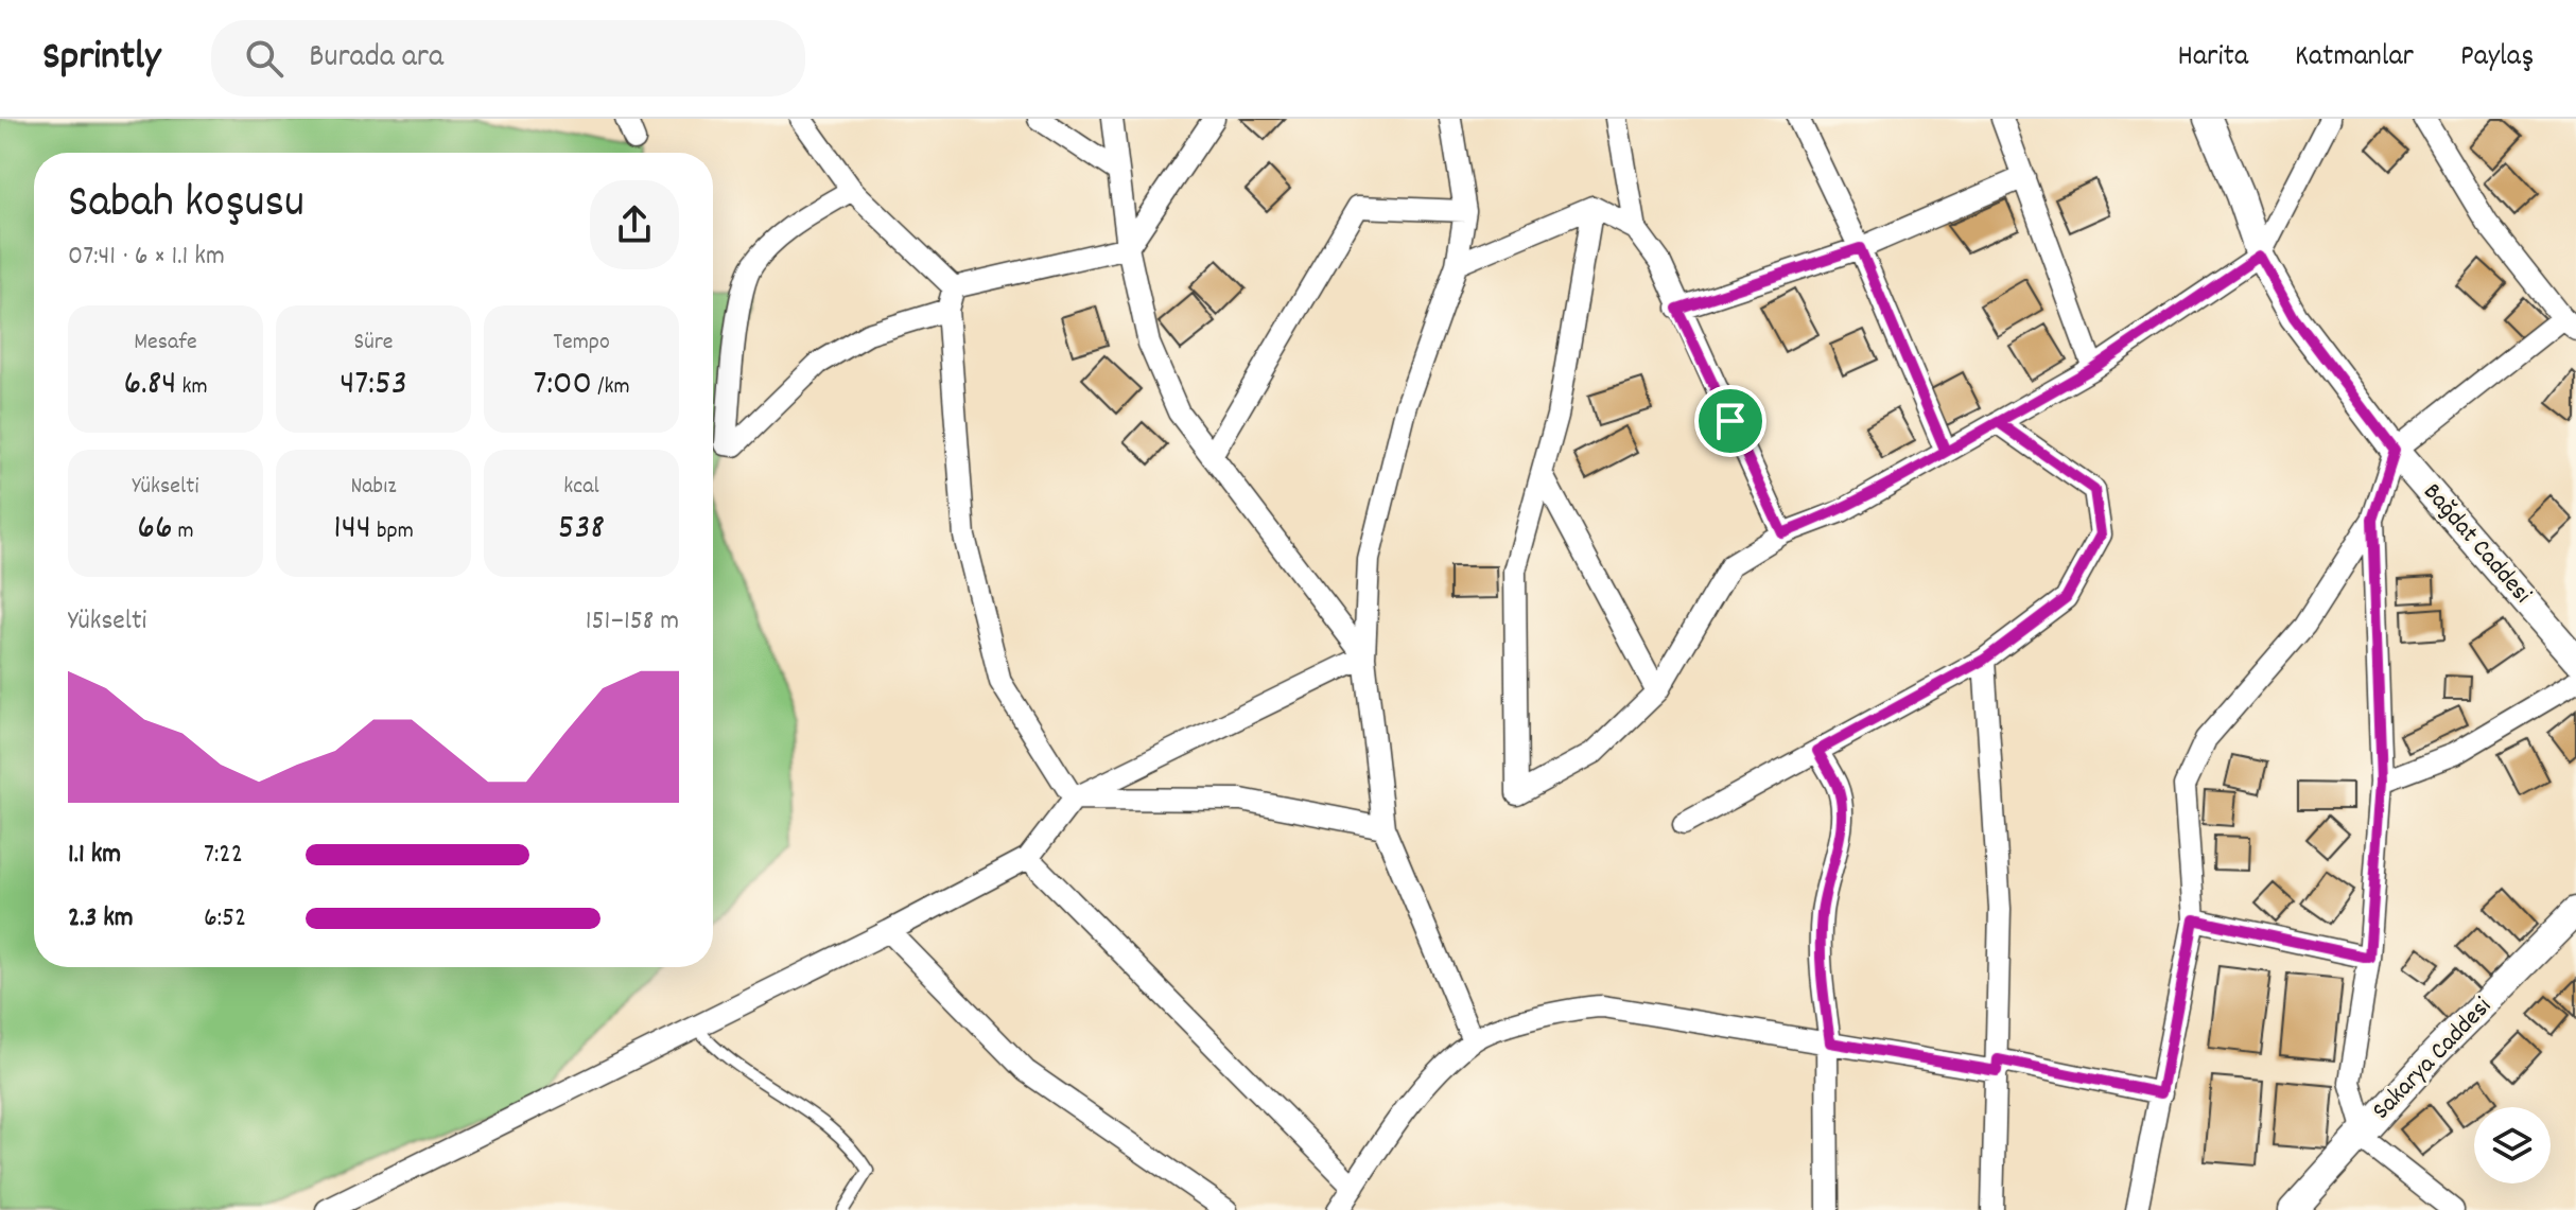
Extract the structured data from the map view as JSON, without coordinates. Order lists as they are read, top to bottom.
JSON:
{
  "streets": {
    "street": ["Bağdat Caddesi", "Sakarya Caddesi"]
  },
  "page": {
    "header": "Sprintly",
    "search": "Burada ara",
    "nav": ["Harita", "Katmanlar", "Paylaş"],
    "heading": ["Sabah koşusu", "07:41 · 6 × 1.1 km"],
    "stats": [
      ["Mesafe", "6.84 km"],
      ["Süre", "47:53"],
      ["Tempo", "7:00 /km"],
      ["Yükselti", "66 m"],
      ["Nabız", "144 bpm"],
      ["kcal", "538"]
    ],
    "chart": ["Yükselti", "151–158 m"],
    "list": [
      {
        "name": "1.1 km",
        "note": "7:22"
      },
      {
        "name": "2.3 km",
        "note": "6:52"
      }
    ]
  }
}
